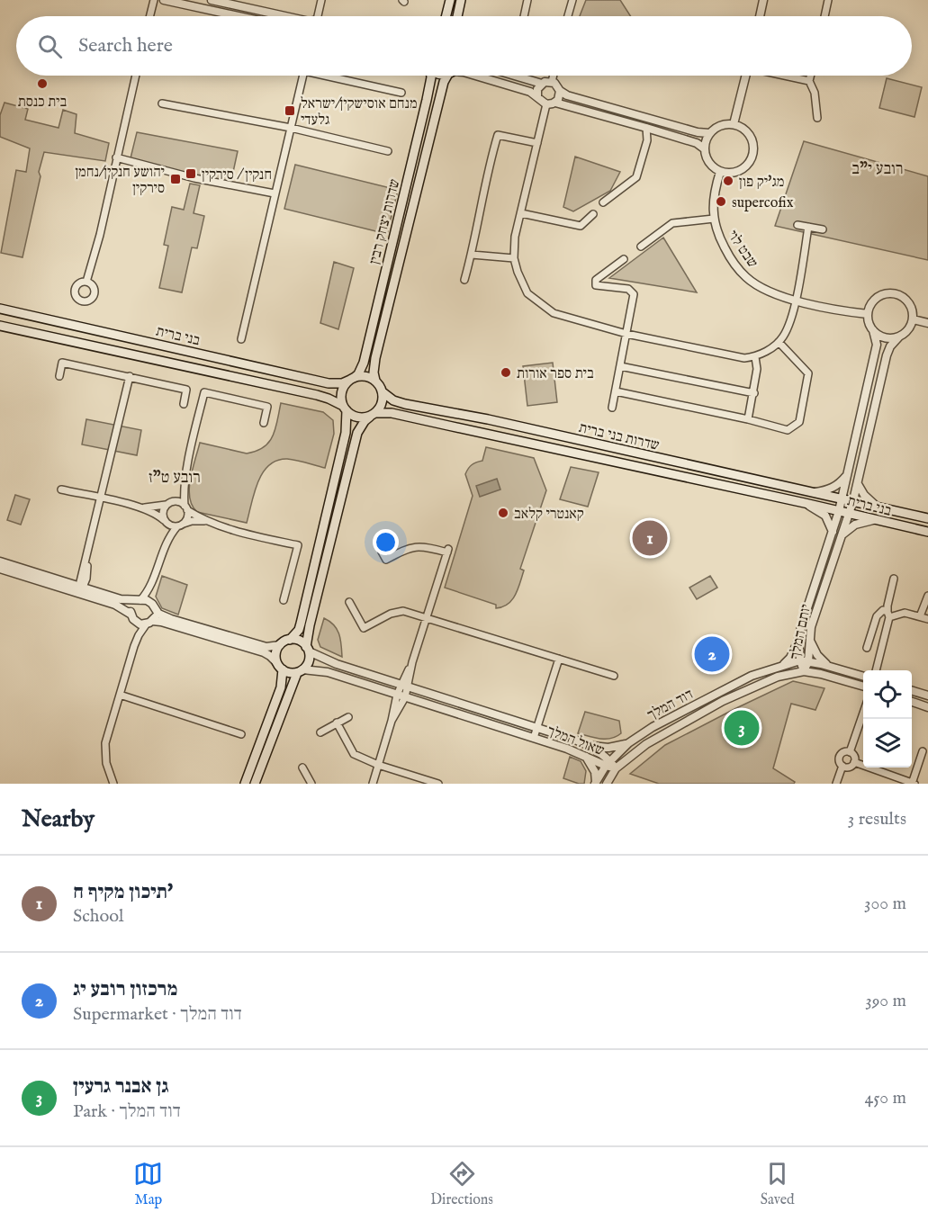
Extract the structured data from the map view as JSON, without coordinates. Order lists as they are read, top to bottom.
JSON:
{
  "streets": {
    "main road": ["שדרות יצחק רבין", "בני ברית", "שדרות בני ברית"],
    "street": [
      "שבט לוי",
      "יותם המלך",
      "דוד המלך",
      "שאול המלך"
    ]
  },
  "crossings": [
    ["שדרות יצחק רבין", "בני ברית"],
    ["שדרות יצחק רבין", "שדרות בני ברית"],
    ["שבט לוי", "יותם המלך"],
    ["בני ברית", "שדרות בני ברית"],
    ["בני ברית", "יותם המלך"],
    ["שדרות בני ברית", "יותם המלך"],
    ["יותם המלך", "דוד המלך"],
    ["דוד המלך", "שאול המלך"]
  ],
  "districts": ["רובע י\"ב", "רובע ט\"ז"],
  "places": {
    "other": [
      "בית כנסת",
      "מג'יק פון",
      "supercofix",
      "בית ספר אורות",
      "קאנטרי קלאב"
    ],
    "transit": ["מנחם אוסישקין/ישראל גלעדי", "חנקין / סירקין", "יהושע חנקין/נחמן סירקין"]
  },
  "page": {
    "search": "Search here",
    "pins": ["1", "2", "3"],
    "heading": ["Nearby", "3 results"],
    "list": [
      {
        "mark": "1",
        "name": "תיכון מקיף ח'",
        "note": "School",
        "value": "300 m"
      },
      {
        "mark": "2",
        "name": "מרכזון רובע יג",
        "note": "Supermarket · דוד המלך",
        "value": "390 m"
      },
      {
        "mark": "3",
        "name": "גן אבנר גרעין",
        "note": "Park · דוד המלך",
        "value": "450 m"
      }
    ],
    "nav": ["Map", "Directions", "Saved"]
  }
}
